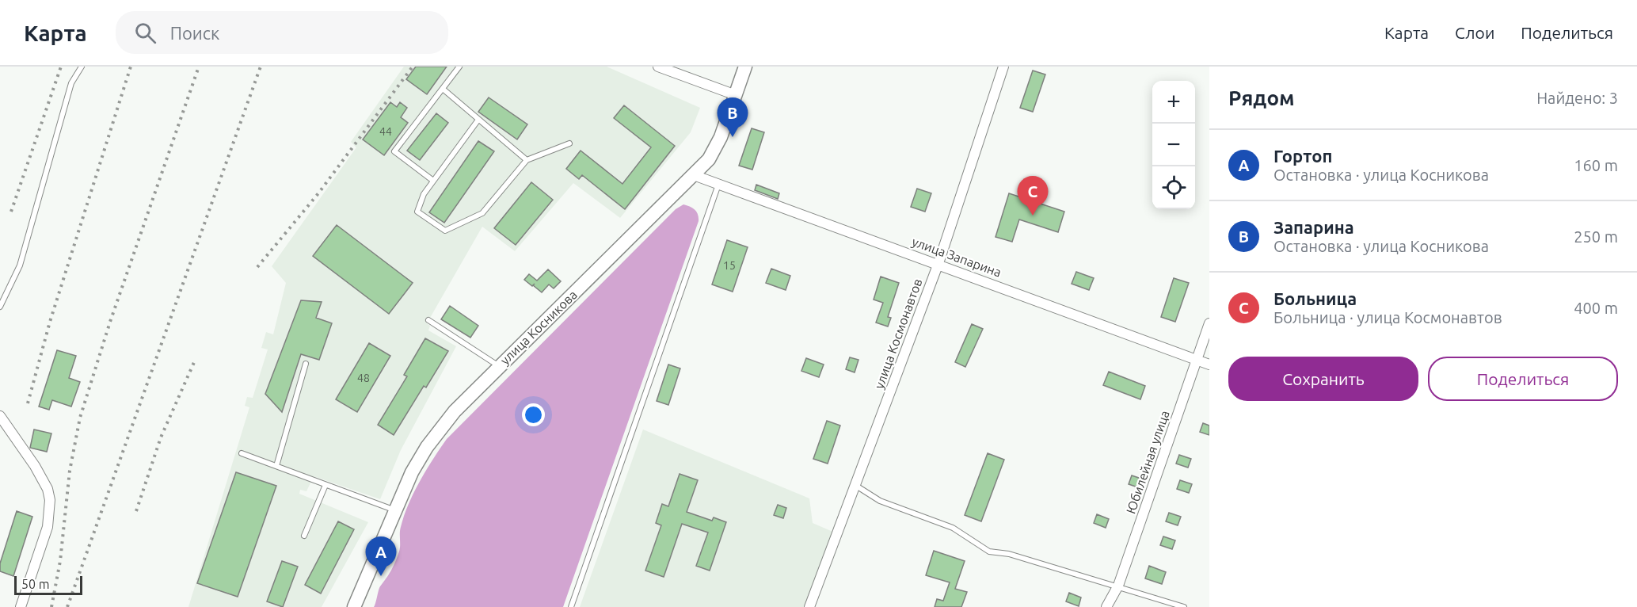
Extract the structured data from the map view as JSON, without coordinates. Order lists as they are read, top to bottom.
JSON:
{
  "streets": {
    "street": [
      "улица Запарина",
      "улица Косникова",
      "улица Космонавтов",
      "Юбилейная улица"
    ]
  },
  "crossings": [
    ["улица Запарина", "улица Косникова"],
    ["улица Запарина", "улица Космонавтов"],
    ["улица Запарина", "Юбилейная улица"]
  ],
  "house_numbers": ["44", "15", "48"],
  "scale_bar": "50 m",
  "page": {
    "header": "Карта",
    "search": "Поиск",
    "nav": ["Карта", "Слои", "Поделиться"],
    "heading": ["Рядом", "Найдено: 3"],
    "map_buttons": ["+", "−"],
    "pins": ["B", "C", "A"],
    "list": [
      {
        "mark": "A",
        "name": "Гортоп",
        "note": "Остановка · улица Косникова",
        "value": "160 m"
      },
      {
        "mark": "B",
        "name": "Запарина",
        "note": "Остановка · улица Косникова",
        "value": "250 m"
      },
      {
        "mark": "C",
        "name": "Больница",
        "note": "Больница · улица Космонавтов",
        "value": "400 m"
      }
    ],
    "buttons": ["Сохранить", "Поделиться"],
    "scale": "50 m"
  }
}
